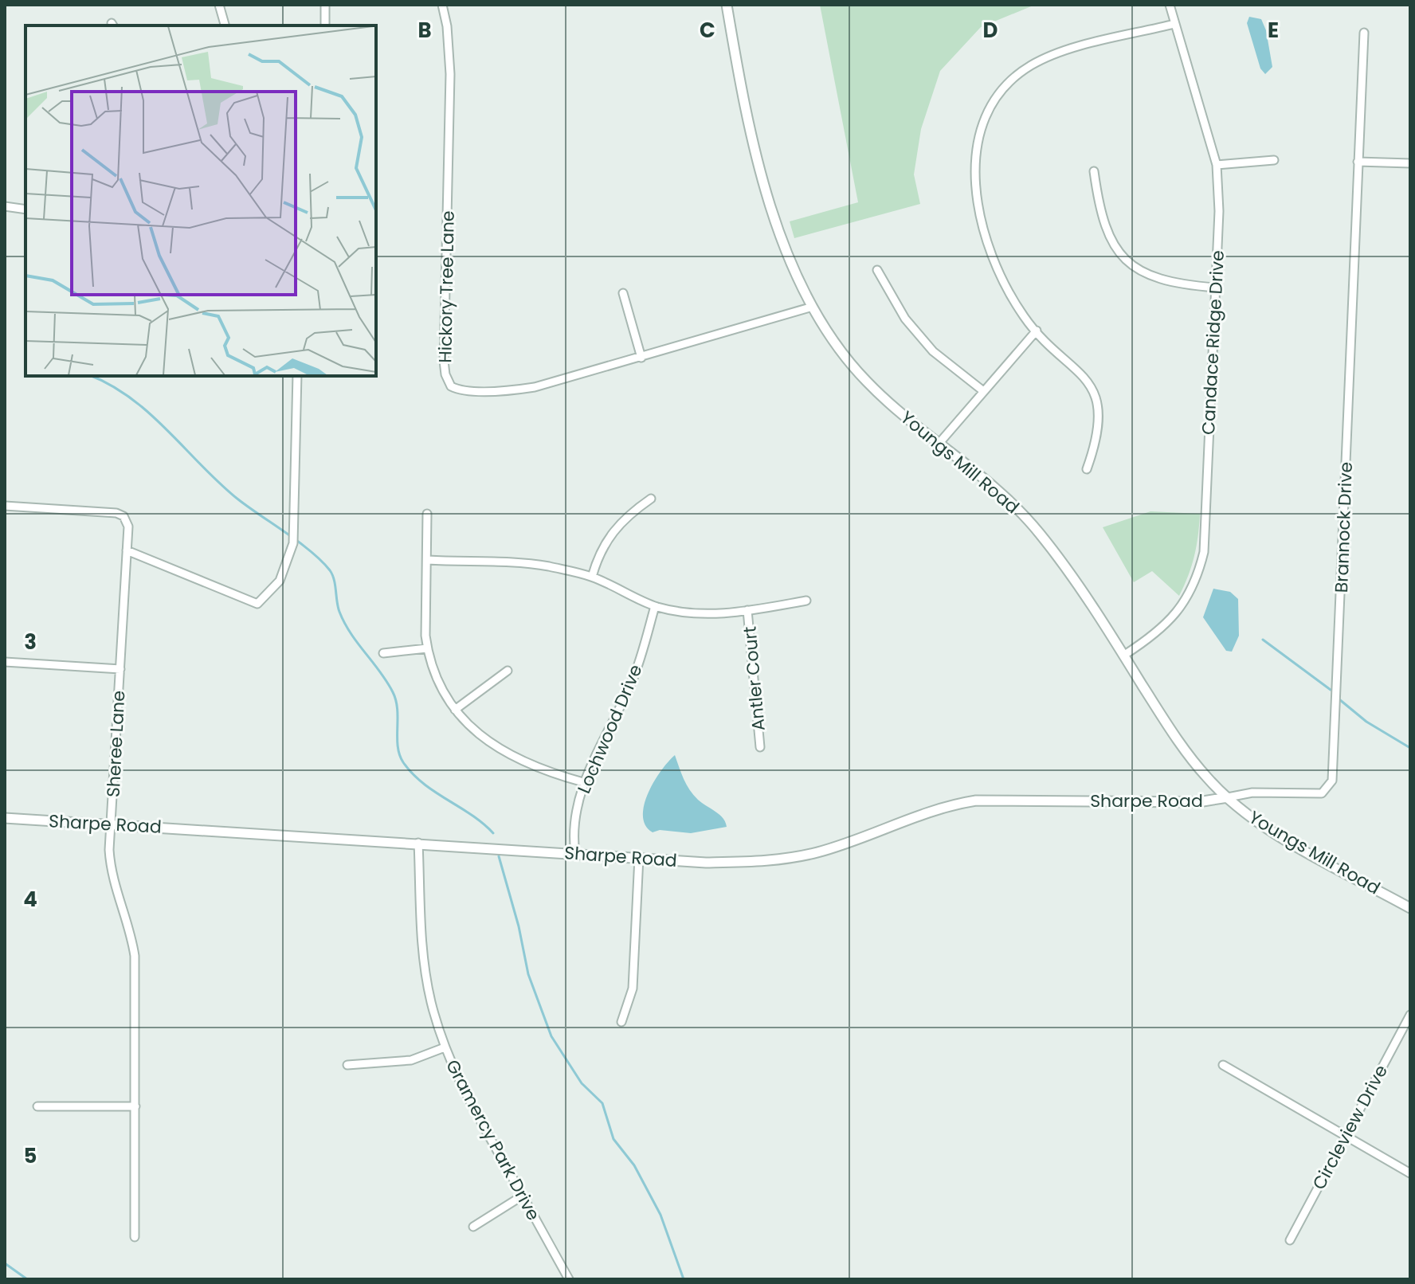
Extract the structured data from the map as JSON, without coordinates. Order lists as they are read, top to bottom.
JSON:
{
  "streets": {
    "street": [
      "Hickory Tree Lane",
      "Candace Ridge Drive",
      "Youngs Mill Road",
      "Brannock Drive",
      "Antler Court",
      "Lochwood Drive",
      "Sheree Lane",
      "Sharpe Road",
      "Circleview Drive",
      "Gramercy Park Drive"
    ]
  },
  "crossings": [
    ["Hickory Tree Lane", "Youngs Mill Road"],
    ["Candace Ridge Drive", "Youngs Mill Road"],
    ["Youngs Mill Road", "Brannock Drive"],
    ["Youngs Mill Road", "Sharpe Road"],
    ["Brannock Drive", "Sharpe Road"],
    ["Lochwood Drive", "Sharpe Road"],
    ["Sheree Lane", "Sharpe Road"],
    ["Sharpe Road", "Gramercy Park Drive"]
  ],
  "grid": {
    "columns": [
      "B",
      "C",
      "D",
      "E"
    ],
    "rows": ["3", "4", "5"]
  }
}
